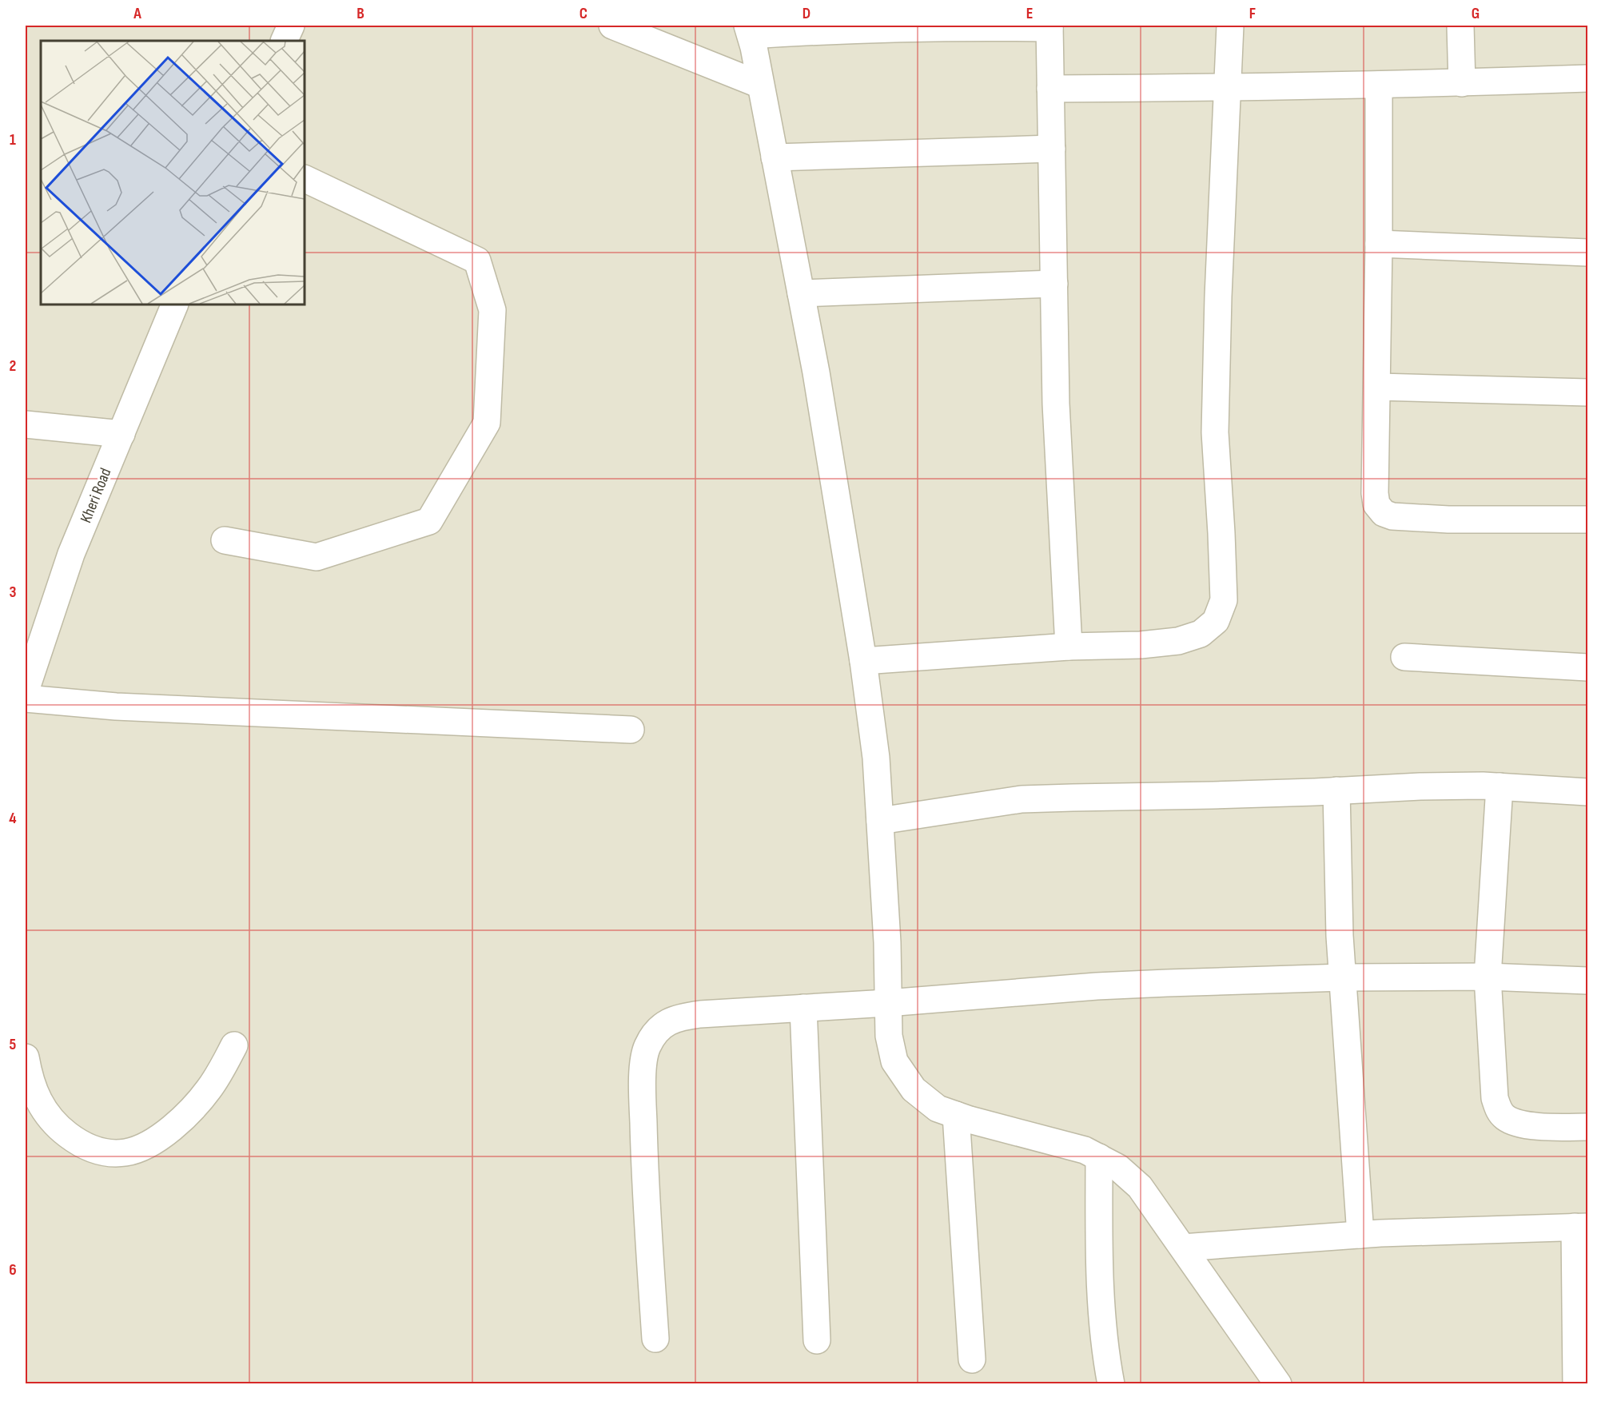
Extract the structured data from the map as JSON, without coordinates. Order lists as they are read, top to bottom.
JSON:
{
  "streets": {
    "street": ["Kheri Road"]
  },
  "grid": {
    "columns": [
      "A",
      "B",
      "C",
      "D",
      "E",
      "F",
      "G"
    ],
    "rows": [
      "1",
      "2",
      "3",
      "4",
      "5",
      "6"
    ]
  }
}
